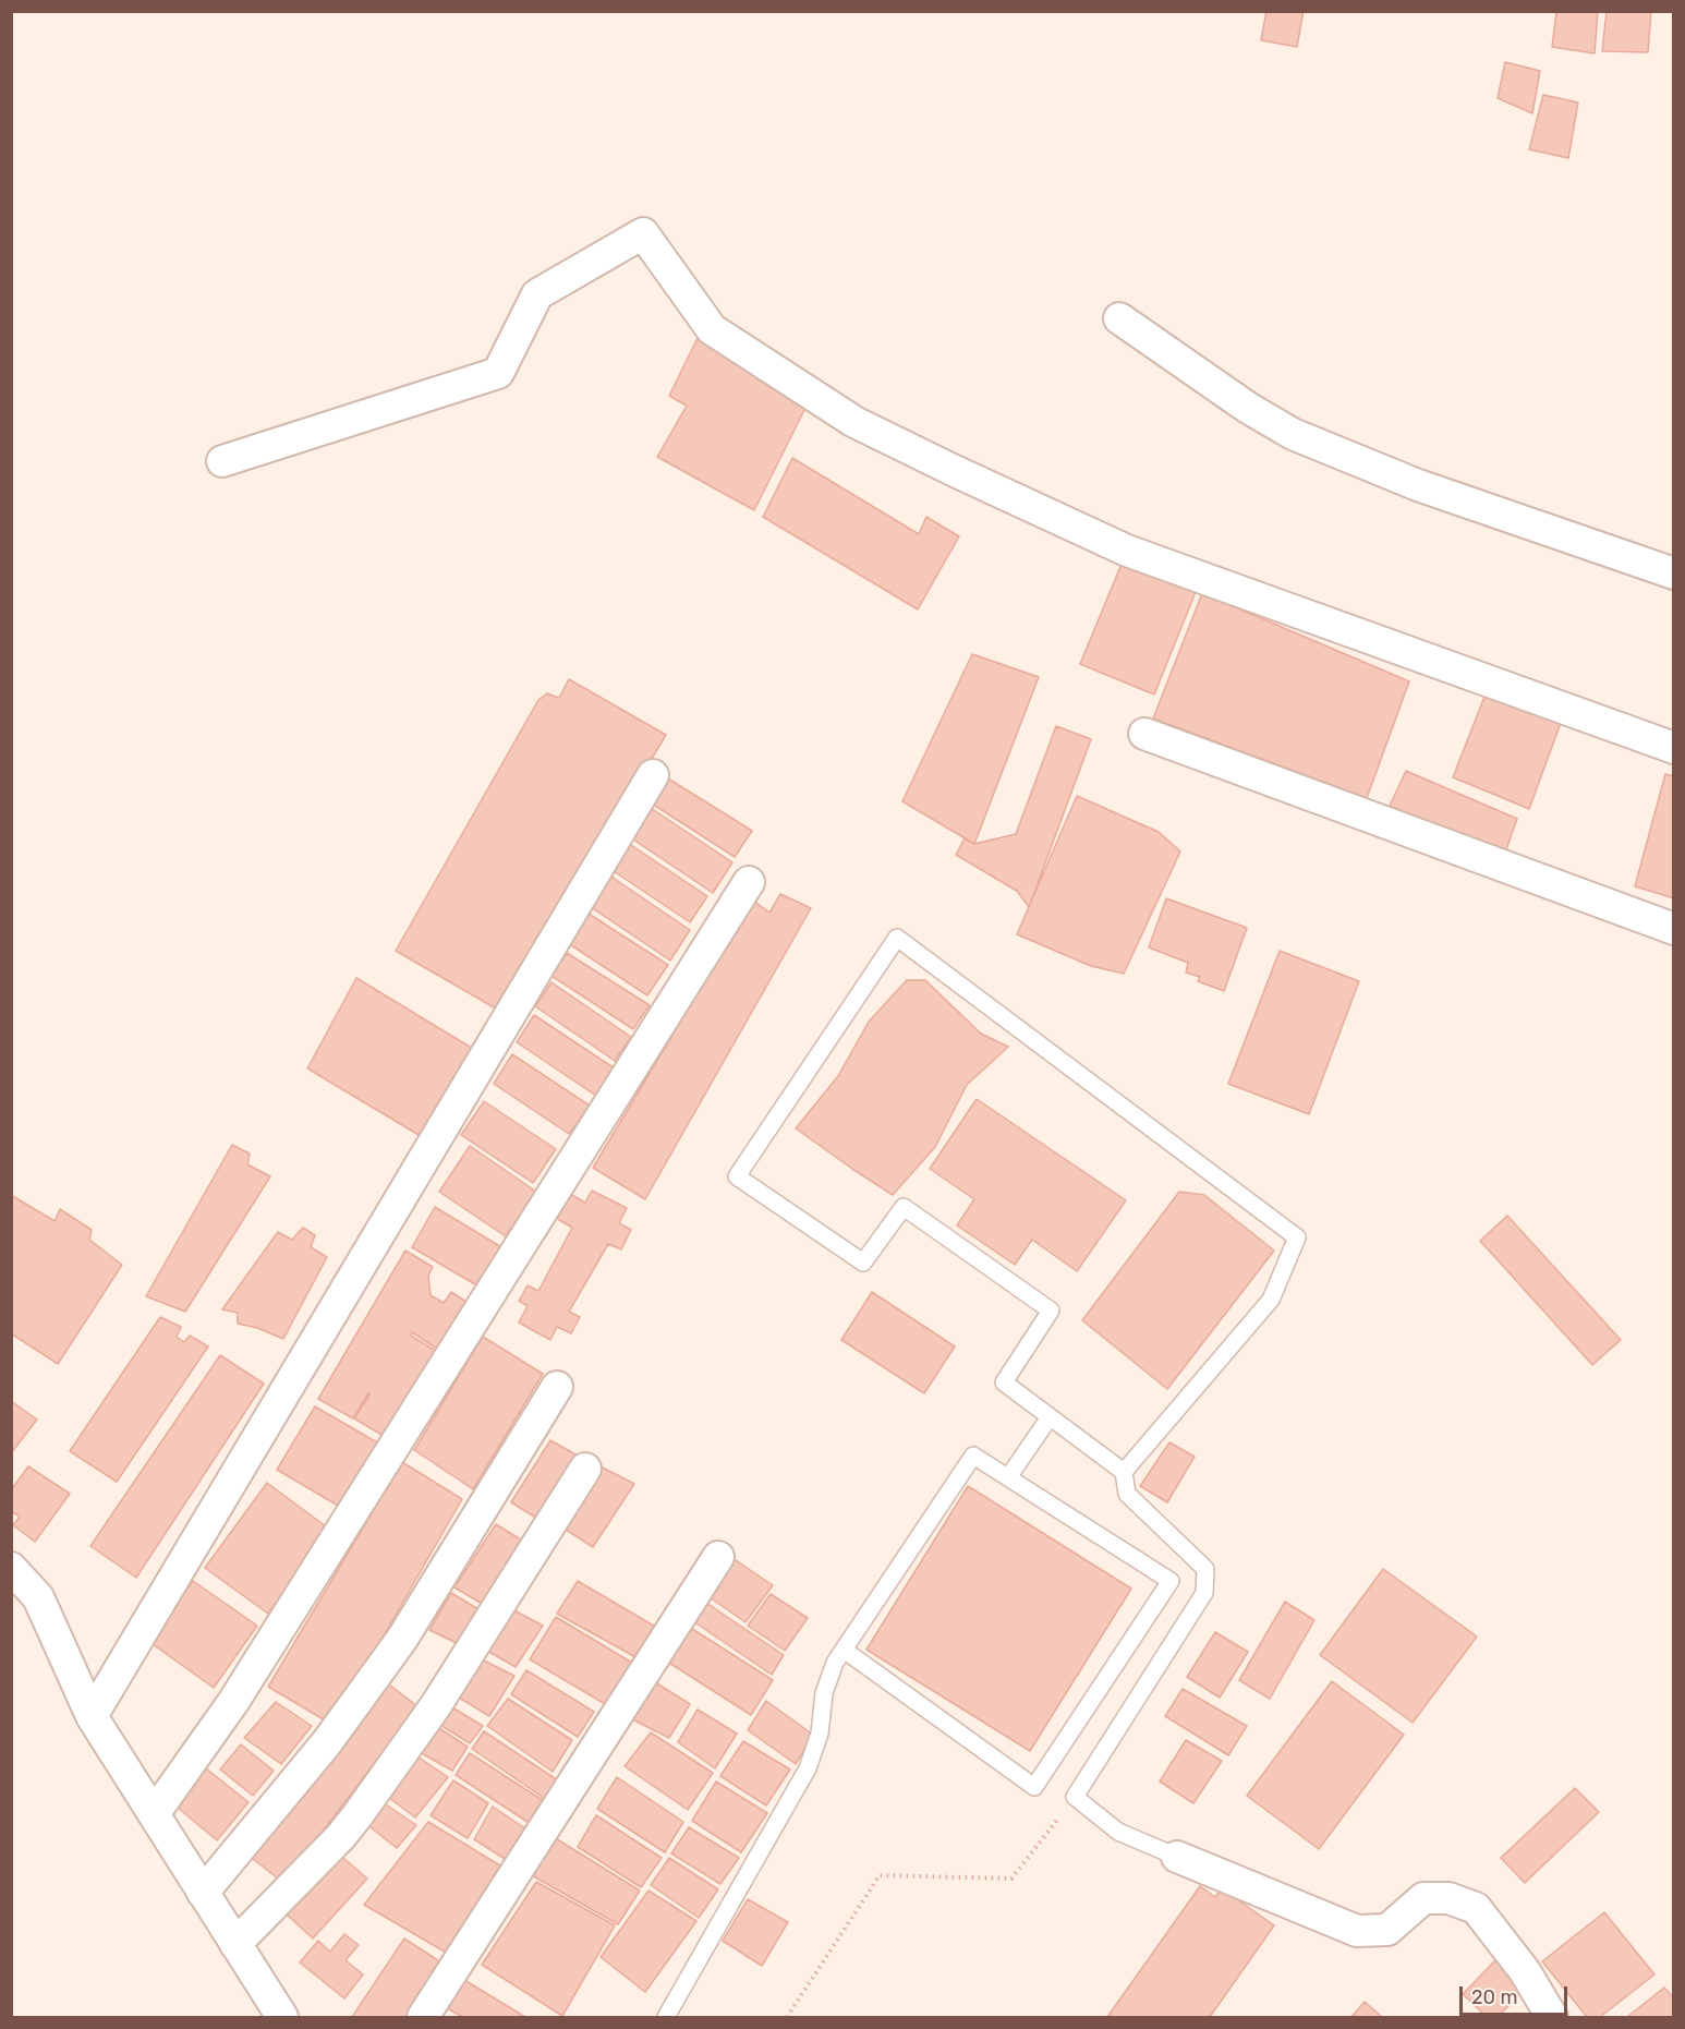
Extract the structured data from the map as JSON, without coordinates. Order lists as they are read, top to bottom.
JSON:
{
  "scale_bar": "20 m"
}
